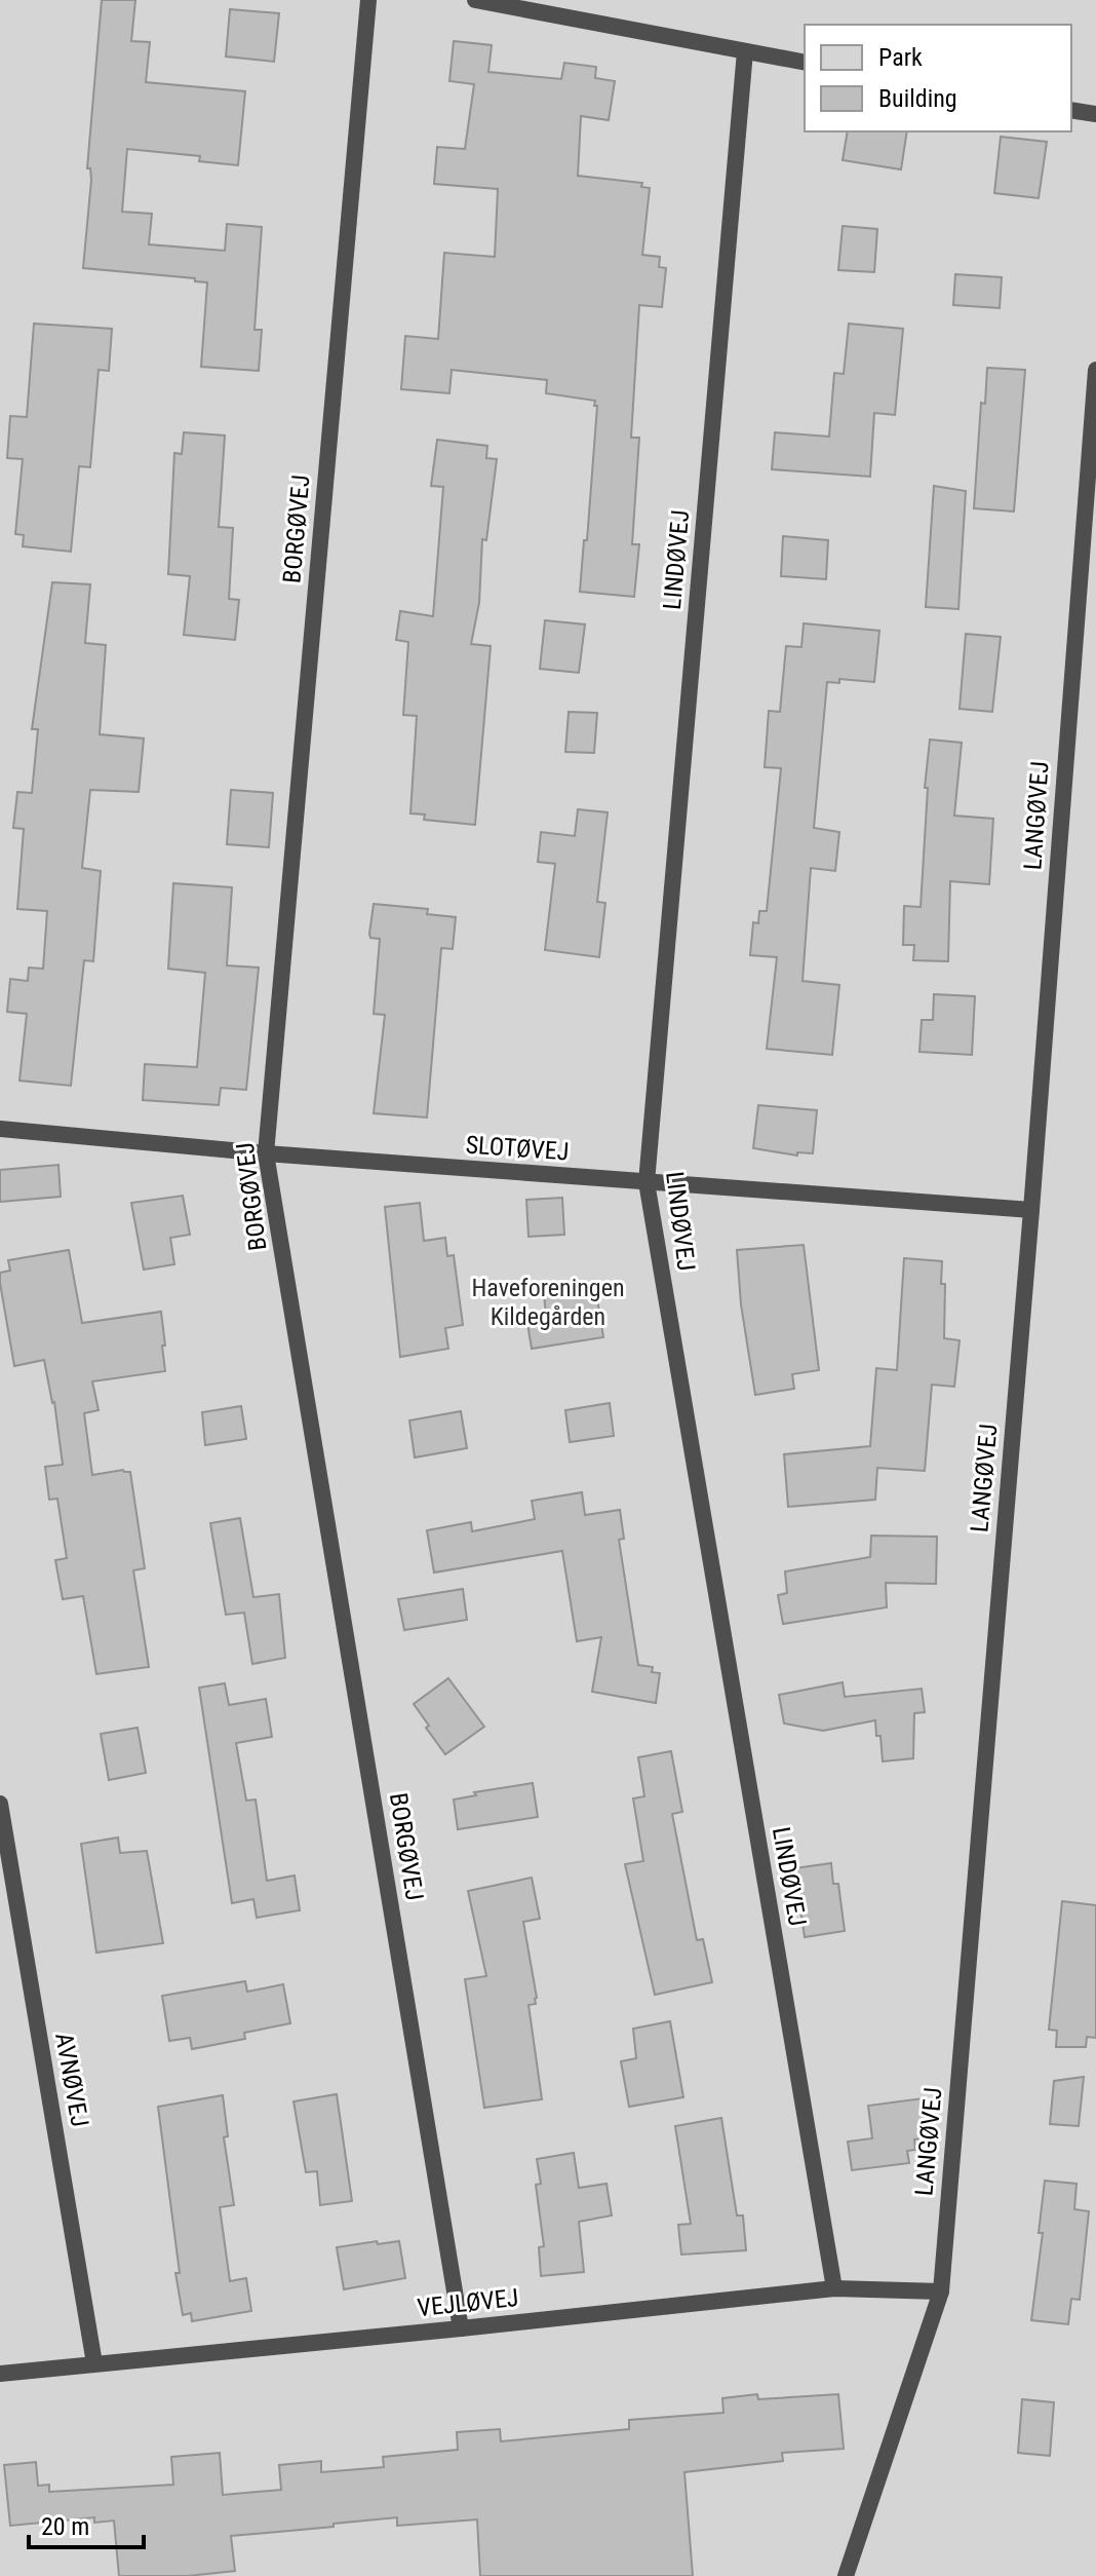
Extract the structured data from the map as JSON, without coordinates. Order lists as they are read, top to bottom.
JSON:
{
  "streets": {
    "lane": [
      "BORGØVEJ",
      "LINDØVEJ",
      "LANGØVEJ",
      "SLOTØVEJ",
      "AVNØVEJ",
      "VEJLØVEJ"
    ]
  },
  "crossings": [
    ["BORGØVEJ", "SLOTØVEJ"],
    ["BORGØVEJ", "VEJLØVEJ"],
    ["LINDØVEJ", "SLOTØVEJ"],
    ["LINDØVEJ", "VEJLØVEJ"],
    ["LANGØVEJ", "SLOTØVEJ"],
    ["LANGØVEJ", "VEJLØVEJ"],
    ["AVNØVEJ", "VEJLØVEJ"]
  ],
  "parks": ["Haveforeningen Kildegården"],
  "legend": ["Park", "Building"],
  "scale_bar": "20 m"
}
